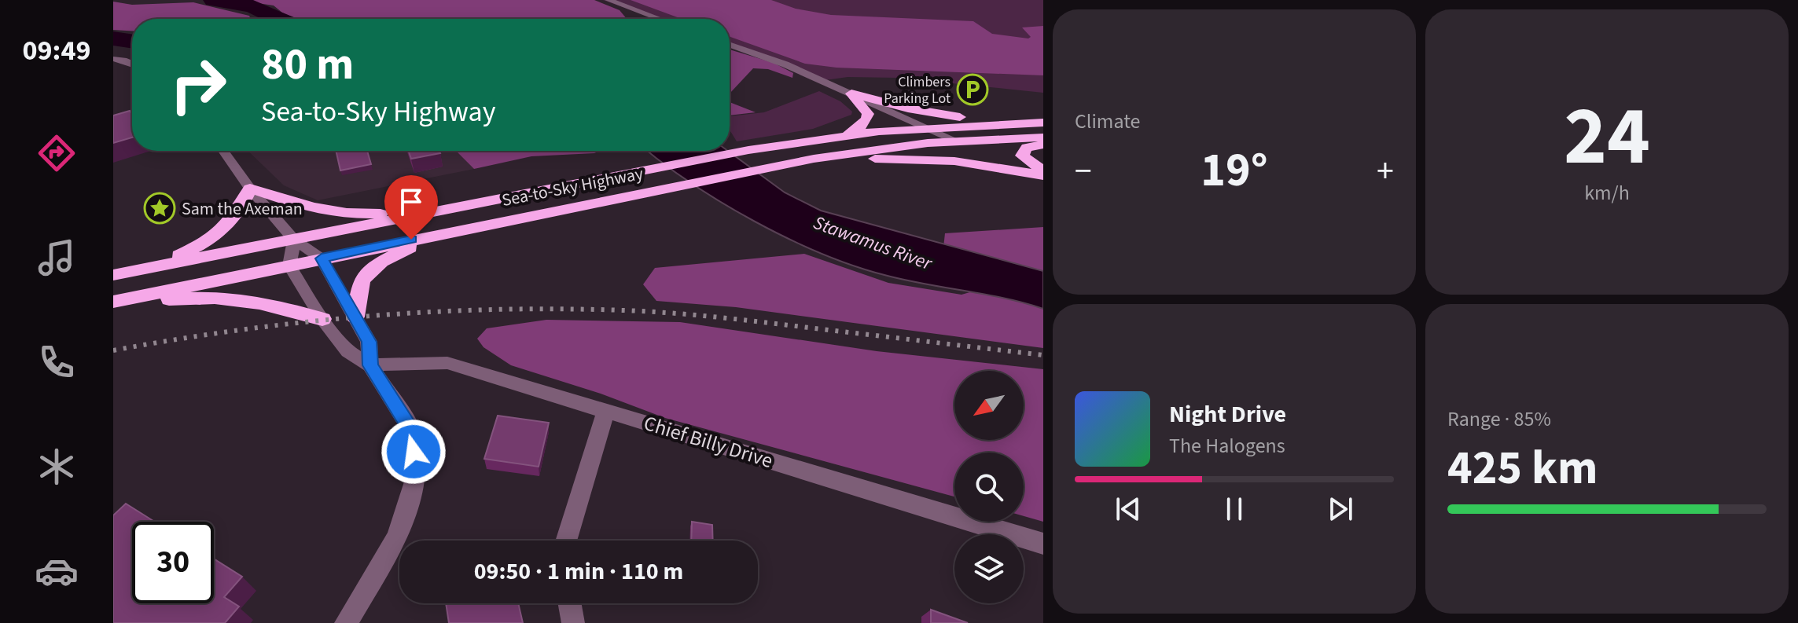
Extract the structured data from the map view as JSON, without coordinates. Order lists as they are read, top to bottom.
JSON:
{
  "streets": {
    "highway": ["Sea-to-Sky Highway"],
    "street": ["Chief Billy Drive"]
  },
  "water": ["Stawamus River"],
  "places": {
    "parking": ["Climbers Parking Lot"],
    "place": ["Sam the Axeman"]
  },
  "north": "bottom left",
  "page": {
    "tabs": "09:49",
    "tile": [
      "Climate",
      ["24", "km/h"],
      ["Range · 85%", "425 km"]
    ],
    "turn": ["80 m", "Sea-to-Sky Highway"],
    "heat": ["−", "19°", "+"],
    "song": ["Night Drive", "The Halogens"],
    "limit": "30",
    "trip": "09:50 · 1 min · 110 m"
  }
}
